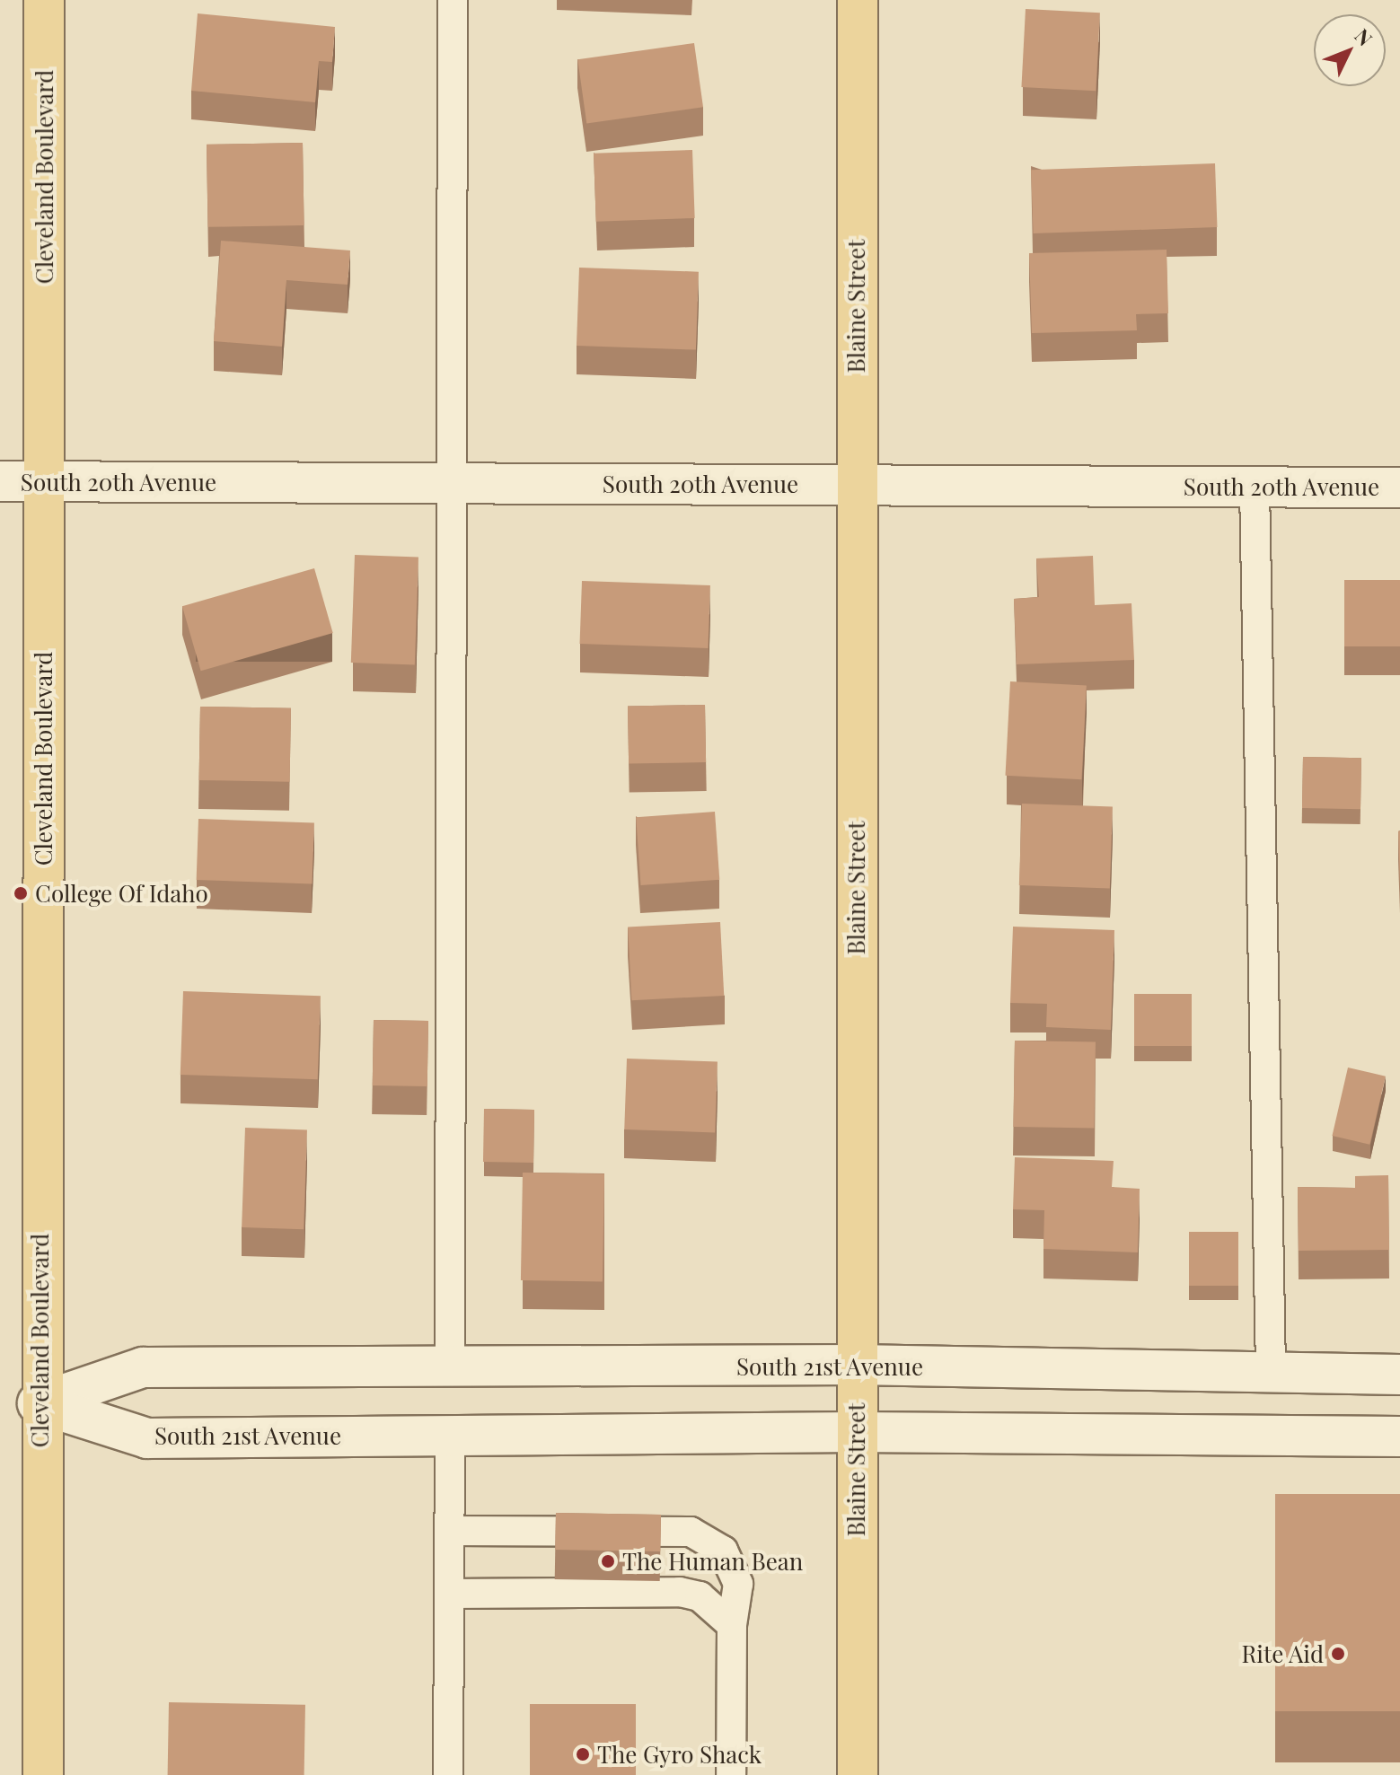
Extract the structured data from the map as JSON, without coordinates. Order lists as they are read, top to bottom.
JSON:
{
  "streets": {
    "main road": [
      "Cleveland Boulevard",
      "Blaine Street",
      "South 20th Avenue",
      "South 21st Avenue"
    ]
  },
  "crossings": [
    ["Cleveland Boulevard", "South 20th Avenue"],
    ["Cleveland Boulevard", "South 21st Avenue"],
    ["Blaine Street", "South 20th Avenue"],
    ["Blaine Street", "South 21st Avenue"]
  ],
  "places": [
    "College Of Idaho",
    "The Human Bean",
    "Rite Aid",
    "The Gyro Shack"
  ],
  "north": "top right"
}
